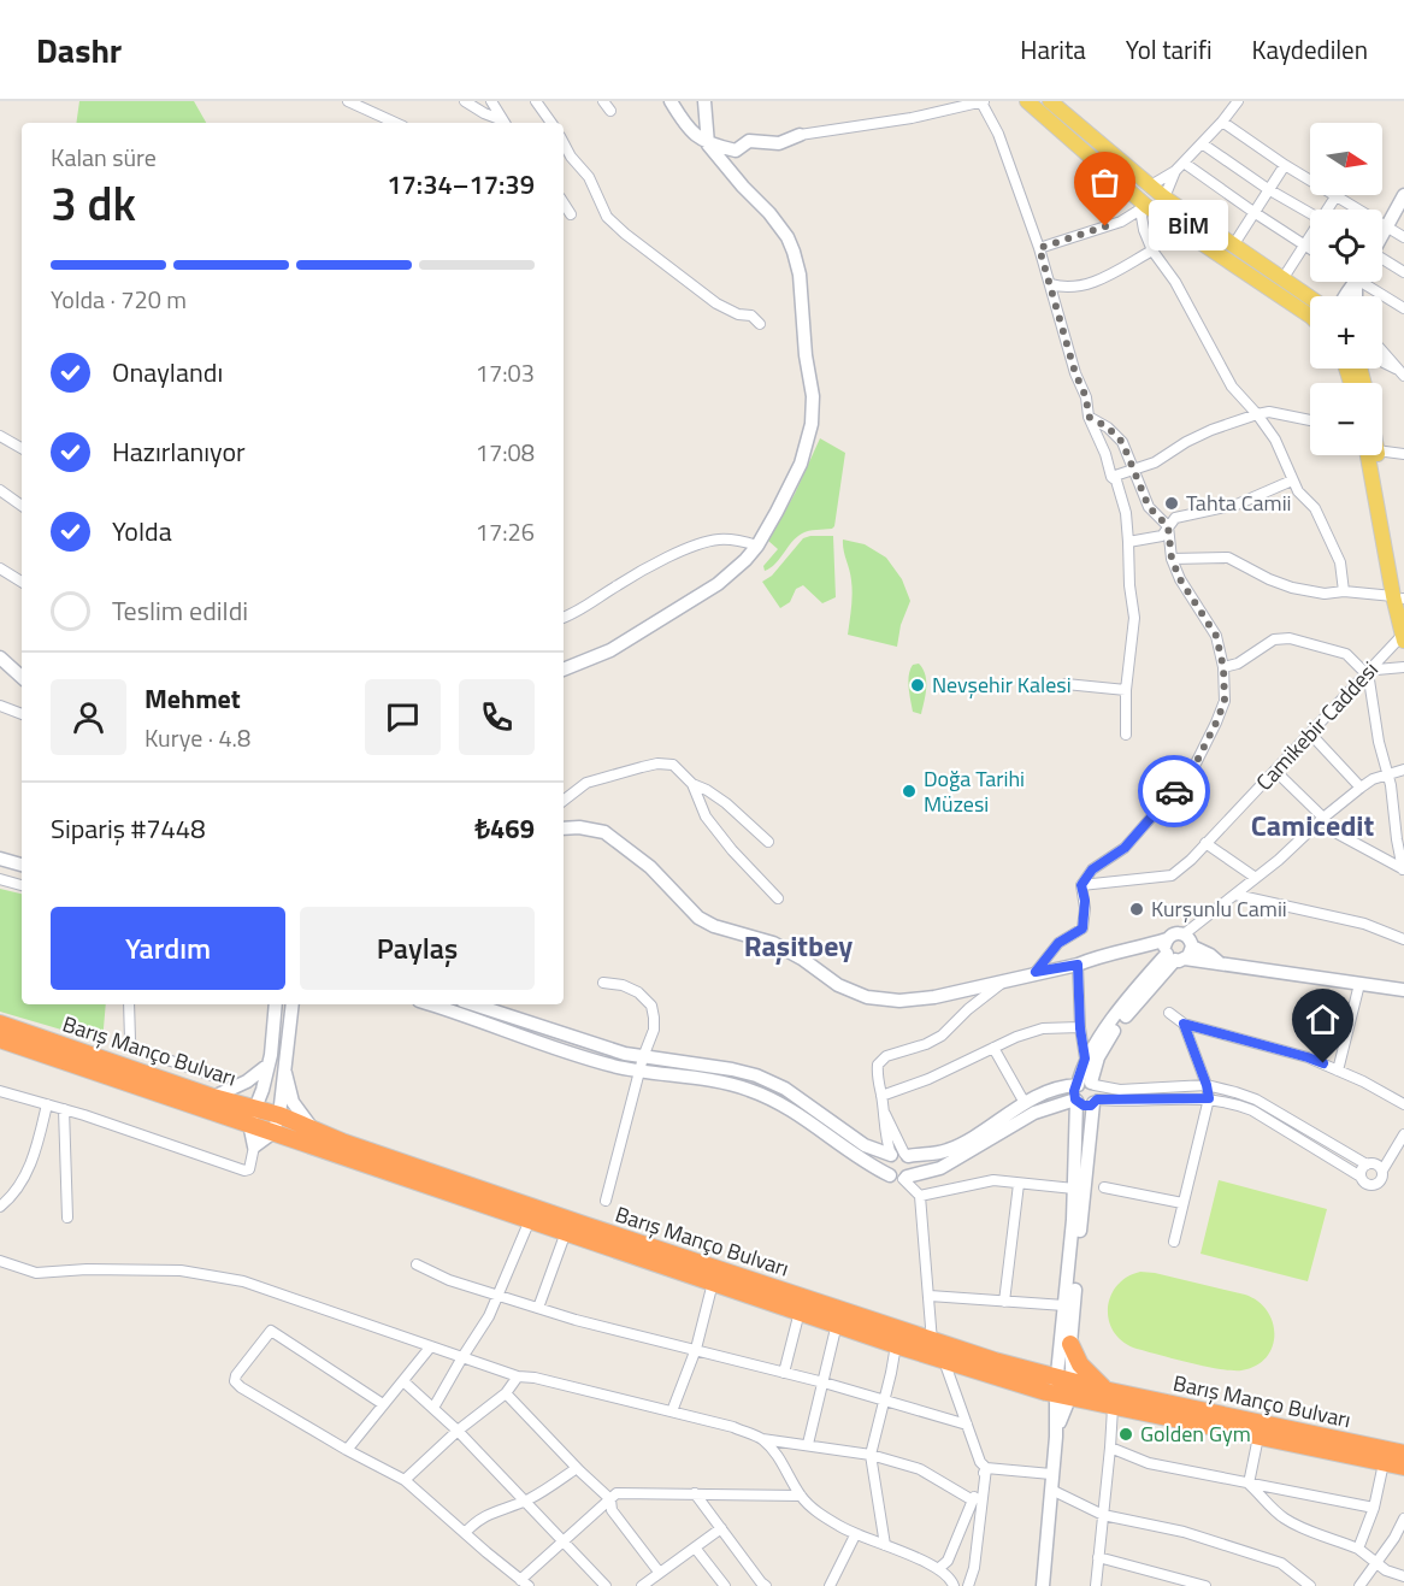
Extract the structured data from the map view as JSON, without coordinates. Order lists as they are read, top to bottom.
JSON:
{
  "streets": {
    "highway": ["Barış Manço Bulvarı"],
    "street": ["Camikebir Caddesi"]
  },
  "districts": ["Camicedit", "Raşitbey"],
  "places": [
    "BİM",
    "Tahta Camii",
    "Nevşehir Kalesi",
    "Doğa Tarihi Müzesi",
    "Kurşunlu Camii",
    "Golden Gym"
  ],
  "north": "right",
  "page": {
    "header": "Dashr",
    "nav": ["Harita", "Yol tarifi", "Kaydedilen"],
    "map_buttons": ["+", "−"],
    "heading": ["3 dk", "Kalan süre", "17:34–17:39"],
    "panel": [
      "Mehmet",
      "Kurye · 4.8",
      "Sipariş #7448",
      "₺469"
    ],
    "bubble": "BİM",
    "bar": "Yolda · 720 m",
    "list": [
      ["Onaylandı", "17:03"],
      ["Hazırlanıyor", "17:08"],
      ["Yolda", "17:26"],
      "Teslim edildi"
    ],
    "buttons": ["Yardım", "Paylaş"]
  }
}
